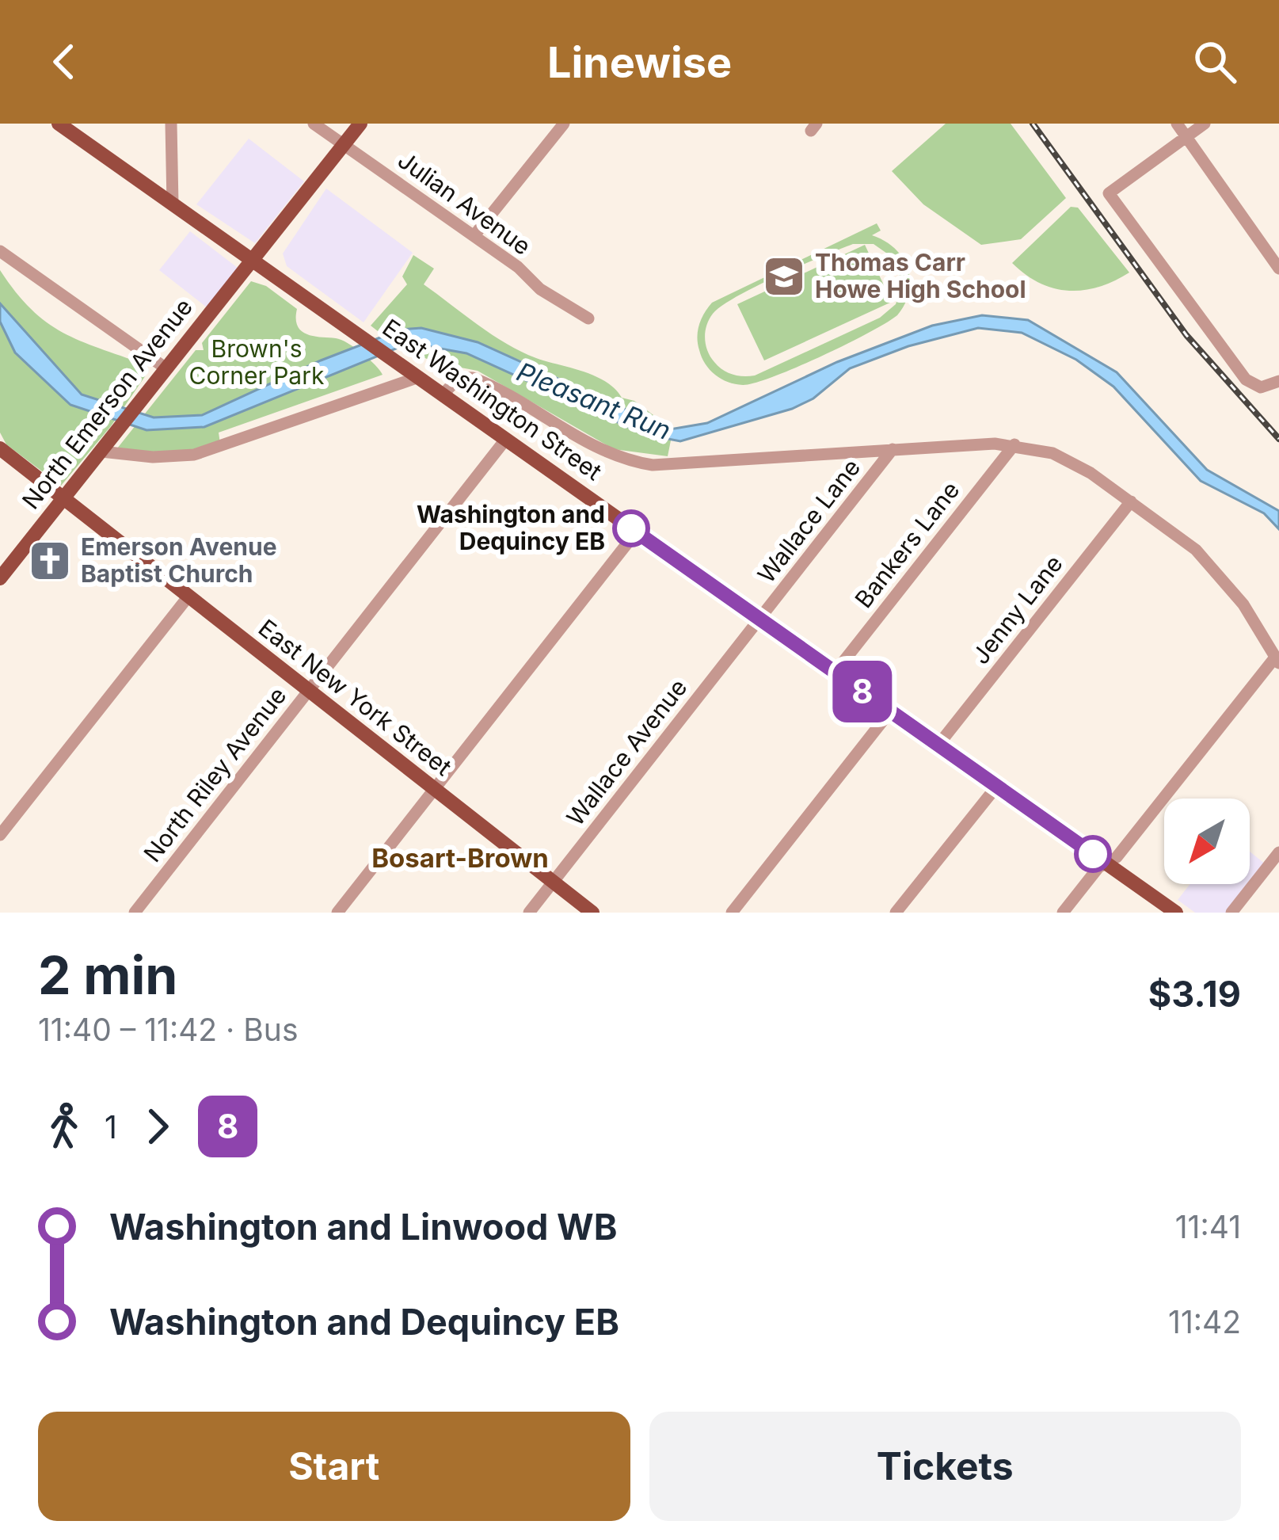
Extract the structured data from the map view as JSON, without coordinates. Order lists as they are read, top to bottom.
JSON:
{
  "streets": {
    "main road": ["East Washington Street", "North Emerson Avenue", "East New York Street"],
    "street": [
      "Julian Avenue",
      "Wallace Lane",
      "Bankers Lane",
      "Jenny Lane",
      "Wallace Avenue",
      "North Riley Avenue"
    ]
  },
  "crossings": [
    ["Julian Avenue", "North Emerson Avenue"],
    ["East Washington Street", "North Emerson Avenue"],
    ["East Washington Street", "Wallace Lane"],
    ["East Washington Street", "Bankers Lane"],
    ["East Washington Street", "Jenny Lane"],
    ["East Washington Street", "Wallace Avenue"],
    ["East Washington Street", "North Riley Avenue"],
    ["North Emerson Avenue", "East New York Street"],
    ["Wallace Lane", "Wallace Avenue"],
    ["East New York Street", "Wallace Avenue"],
    ["East New York Street", "North Riley Avenue"]
  ],
  "districts": ["Bosart-Brown"],
  "water": ["Pleasant Run"],
  "parks": ["Brown's Corner Park"],
  "places": {
    "school or university": ["Thomas Carr Howe High School"],
    "other": ["Washington and Dequincy EB"],
    "church": ["Emerson Avenue Baptist Church"]
  },
  "lines": ["bus line 8"],
  "north": "bottom left",
  "page": {
    "header": "Linewise",
    "on_map": "8",
    "heading": ["2 min", "11:40 – 11:42 · Bus", "$3.19"],
    "legs": ["1", "8"],
    "list": [
      {
        "name": "Washington and Linwood WB",
        "value": "11:41"
      },
      {
        "name": "Washington and Dequincy EB",
        "value": "11:42"
      }
    ],
    "buttons": ["Start", "Tickets"]
  }
}
